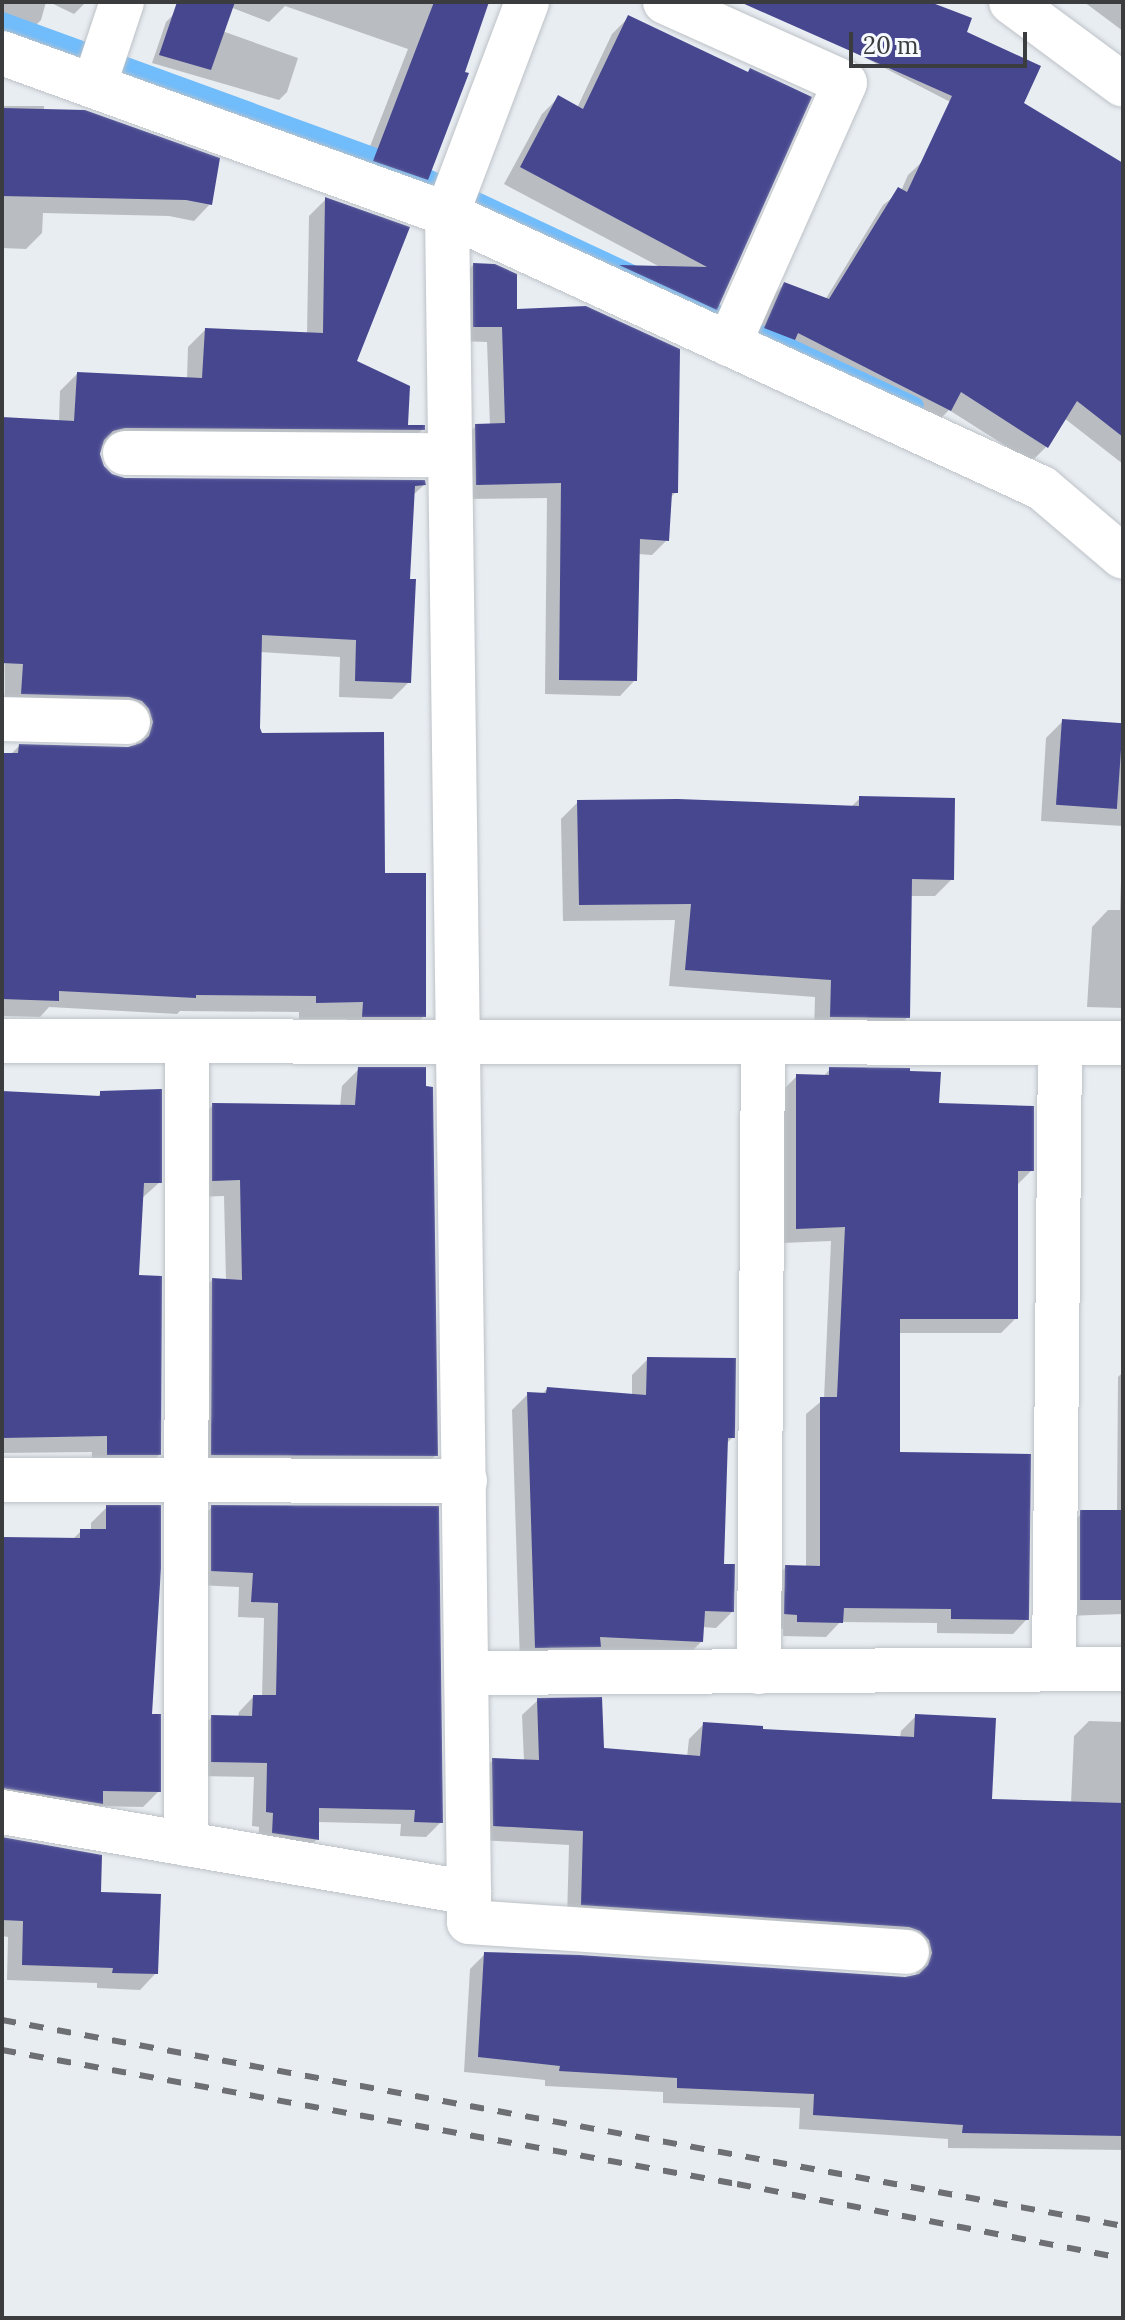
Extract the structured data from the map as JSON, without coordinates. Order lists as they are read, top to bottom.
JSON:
{
  "scale_bar": "20 m"
}
